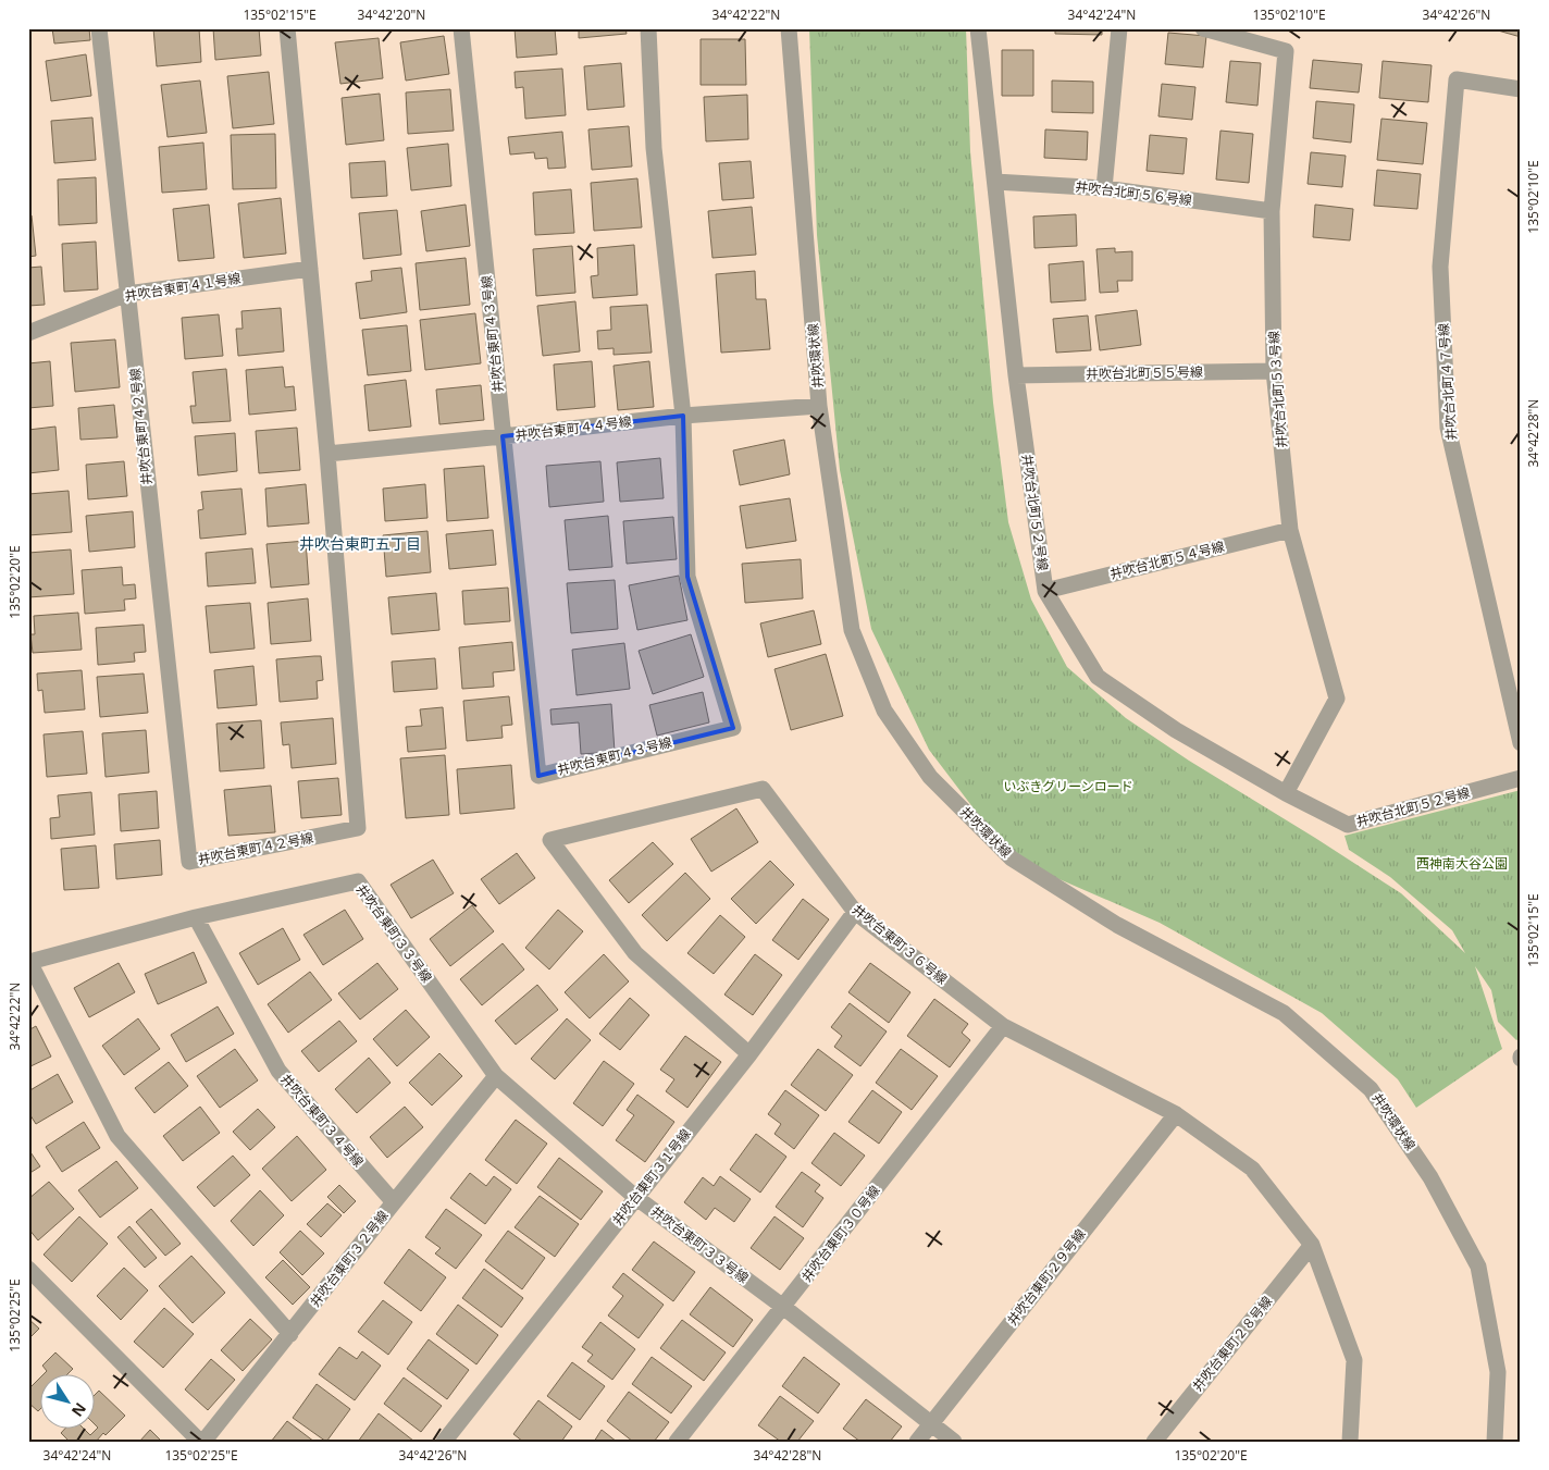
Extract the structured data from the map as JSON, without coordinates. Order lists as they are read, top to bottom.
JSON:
{
  "streets": {
    "street": [
      "井吹台北町５６号線",
      "井吹台東町４１号線",
      "井吹台東町４３号線",
      "井吹環状線",
      "井吹台北町５５号線",
      "井吹台北町４７号線",
      "井吹台北町５３号線",
      "井吹台東町４２号線",
      "井吹台東町４４号線",
      "井吹台北町５２号線",
      "井吹台北町５４号線",
      "井吹台東町３３号線",
      "井吹台東町３６号線",
      "井吹台東町３４号線",
      "井吹台東町３１号線",
      "井吹台東町３０号線",
      "井吹台東町３２号線",
      "井吹台東町２９号線",
      "井吹台東町２８号線"
    ]
  },
  "crossings": [
    ["井吹台北町５６号線", "井吹台北町５３号線"],
    ["井吹台北町５６号線", "井吹台北町５２号線"],
    ["井吹台東町４１号線", "井吹台東町４２号線"],
    ["井吹台東町４３号線", "井吹台東町４４号線"],
    ["井吹環状線", "井吹台東町４４号線"],
    ["井吹台北町５５号線", "井吹台北町５３号線"],
    ["井吹台北町５５号線", "井吹台北町５２号線"],
    ["井吹台北町５３号線", "井吹台北町５２号線"],
    ["井吹台北町５３号線", "井吹台北町５４号線"],
    ["井吹台東町４２号線", "井吹台東町４４号線"],
    ["井吹台北町５２号線", "井吹台北町５４号線"],
    ["井吹台東町３３号線", "井吹台東町３４号線"],
    ["井吹台東町３３号線", "井吹台東町３１号線"],
    ["井吹台東町３３号線", "井吹台東町３０号線"],
    ["井吹台東町３３号線", "井吹台東町３２号線"],
    ["井吹台東町３３号線", "井吹台東町２９号線"],
    ["井吹台東町３６号線", "井吹台東町３１号線"],
    ["井吹台東町３６号線", "井吹台東町３０号線"],
    ["井吹台東町３６号線", "井吹台東町２９号線"],
    ["井吹台東町３６号線", "井吹台東町２８号線"],
    ["井吹台東町３４号線", "井吹台東町３２号線"]
  ],
  "districts": ["井吹台東町五丁目"],
  "parks": ["いぶきグリーンロード", "西神南大谷公園"],
  "north": "bottom right",
  "coordinates": [
    "135°02'15\"E",
    "34°42'20\"N",
    "34°42'22\"N",
    "34°42'24\"N",
    "135°02'10\"E",
    "34°42'26\"N",
    "34°42'28\"N",
    "135°02'20\"E",
    "135°02'25\"E"
  ]
}
